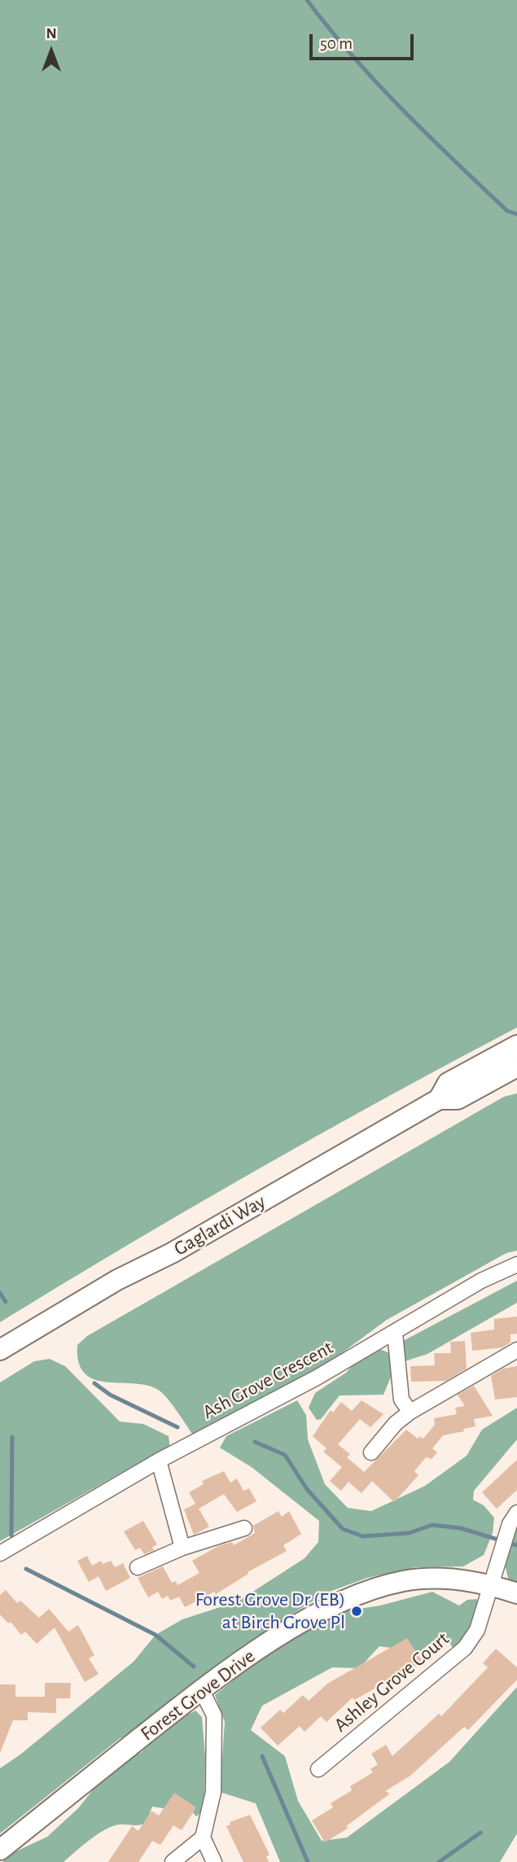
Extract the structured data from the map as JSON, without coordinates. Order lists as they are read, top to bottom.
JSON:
{
  "streets": {
    "main road": ["Gaglardi Way", "Forest Grove Drive"],
    "street": ["Ash Grove Crescent", "Ashley Grove Court"]
  },
  "crossings": [
    ["Ashley Grove Court", "Forest Grove Drive"]
  ],
  "places": ["Forest Grove Dr (EB) at Birch Grove Pl"],
  "scale_bar": "50 m",
  "north": "top"
}
